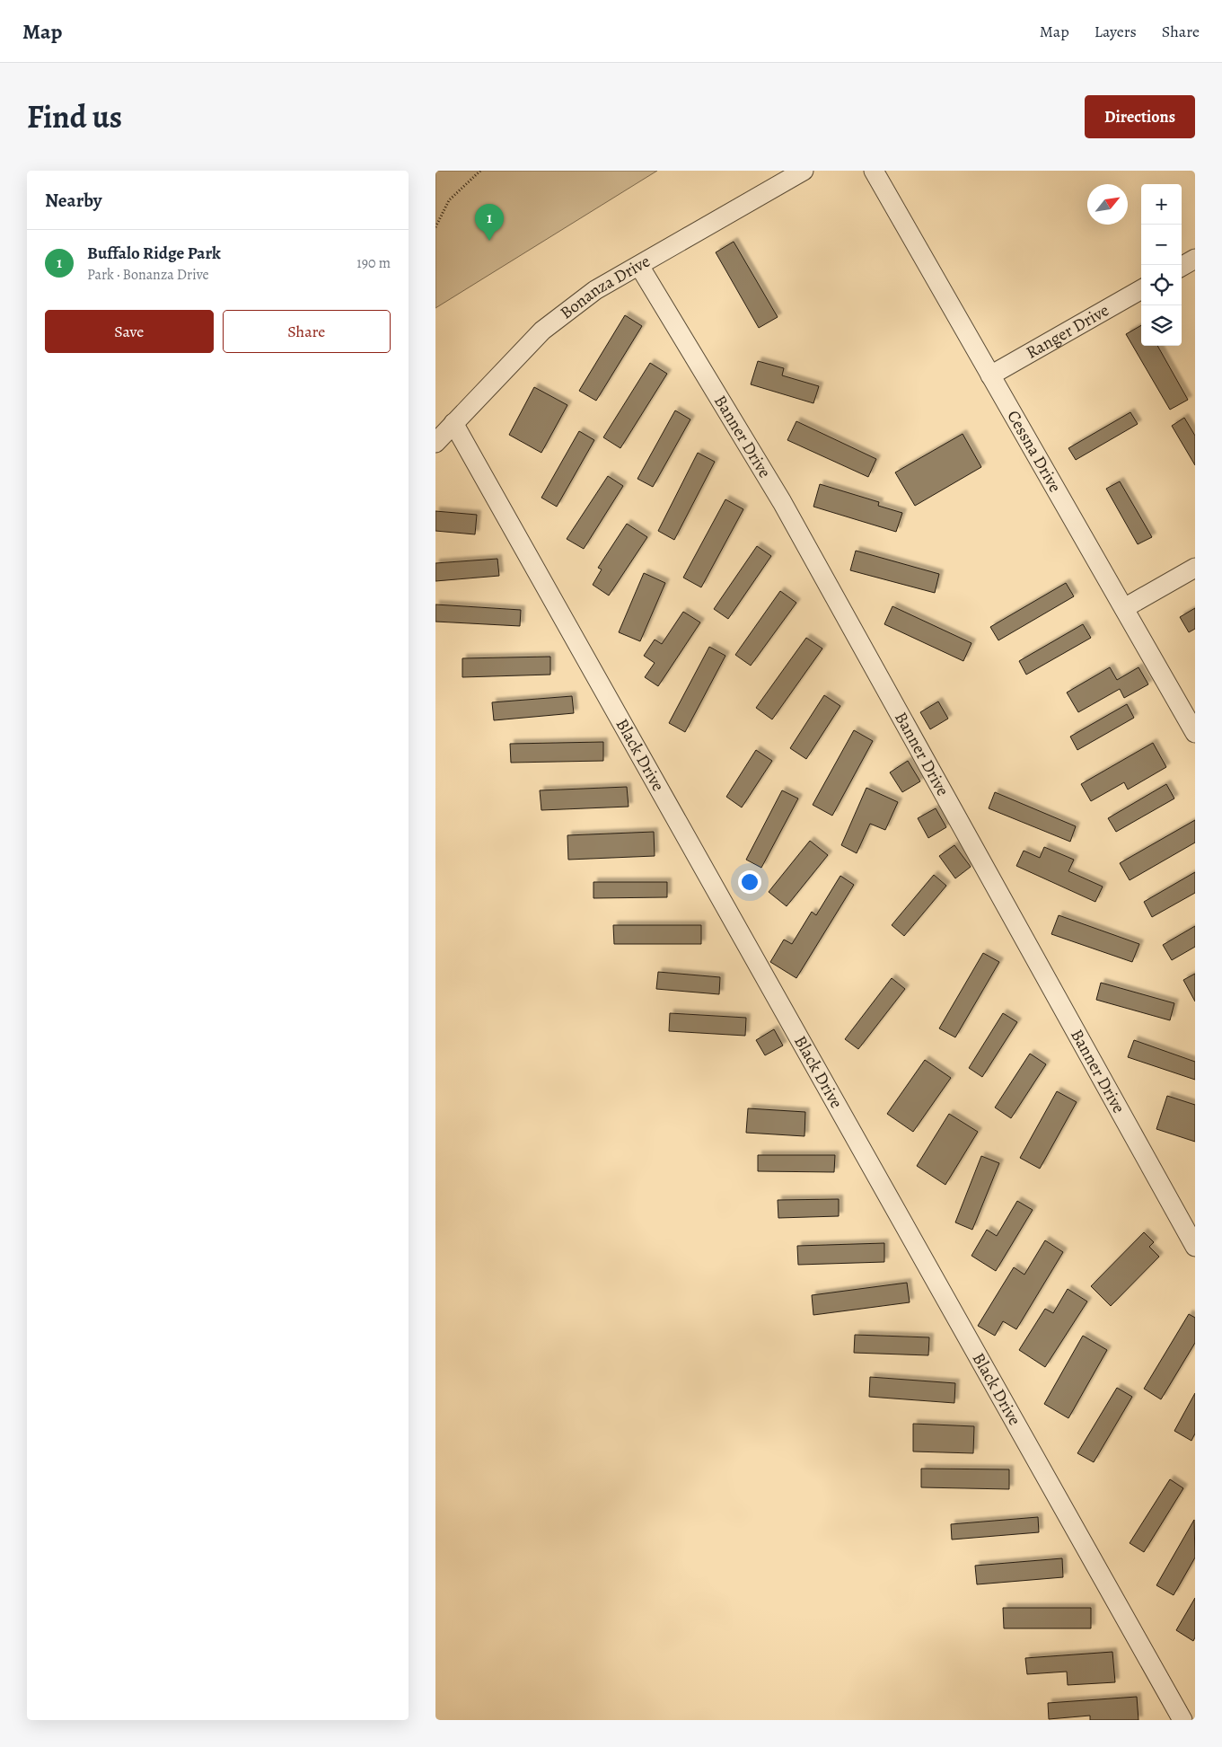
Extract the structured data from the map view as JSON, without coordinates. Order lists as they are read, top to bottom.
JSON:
{
  "streets": {
    "street": [
      "Bonanza Drive",
      "Ranger Drive",
      "Banner Drive",
      "Cessna Drive",
      "Black Drive"
    ]
  },
  "crossings": [
    ["Bonanza Drive", "Banner Drive"],
    ["Bonanza Drive", "Black Drive"],
    ["Ranger Drive", "Cessna Drive"]
  ],
  "north": "top right",
  "page": {
    "header": "Map",
    "nav": ["Map", "Layers", "Share"],
    "title": "Find us",
    "buttons": [
      "Directions",
      ["Save", "Share"]
    ],
    "heading": "Nearby",
    "map_buttons": ["+", "−"],
    "pins": "1",
    "list": [
      {
        "mark": "1",
        "name": "Buffalo Ridge Park",
        "note": "Park · Bonanza Drive",
        "value": "190 m"
      }
    ]
  }
}
